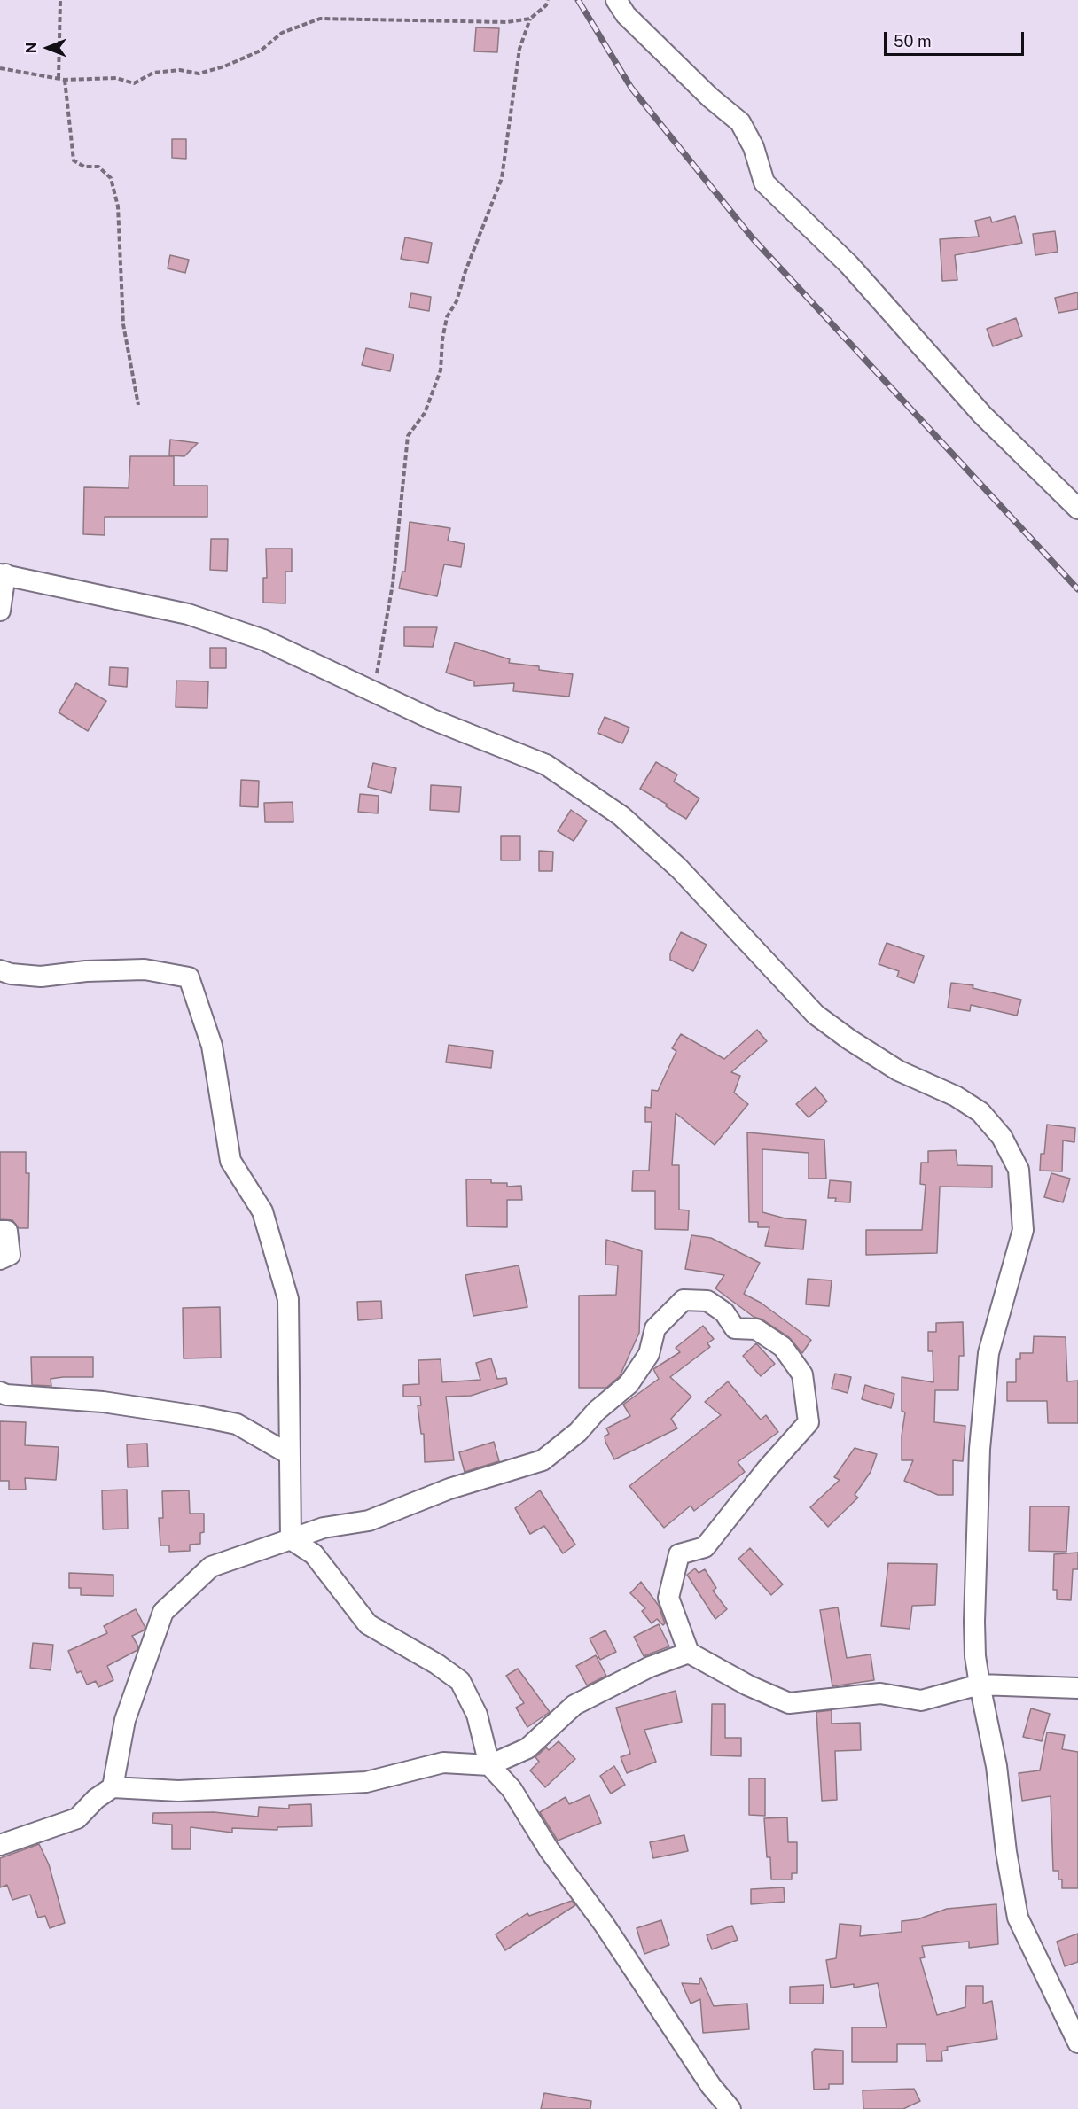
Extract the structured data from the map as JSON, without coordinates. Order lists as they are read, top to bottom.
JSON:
{
  "scale_bar": "50 m",
  "north": "left"
}
